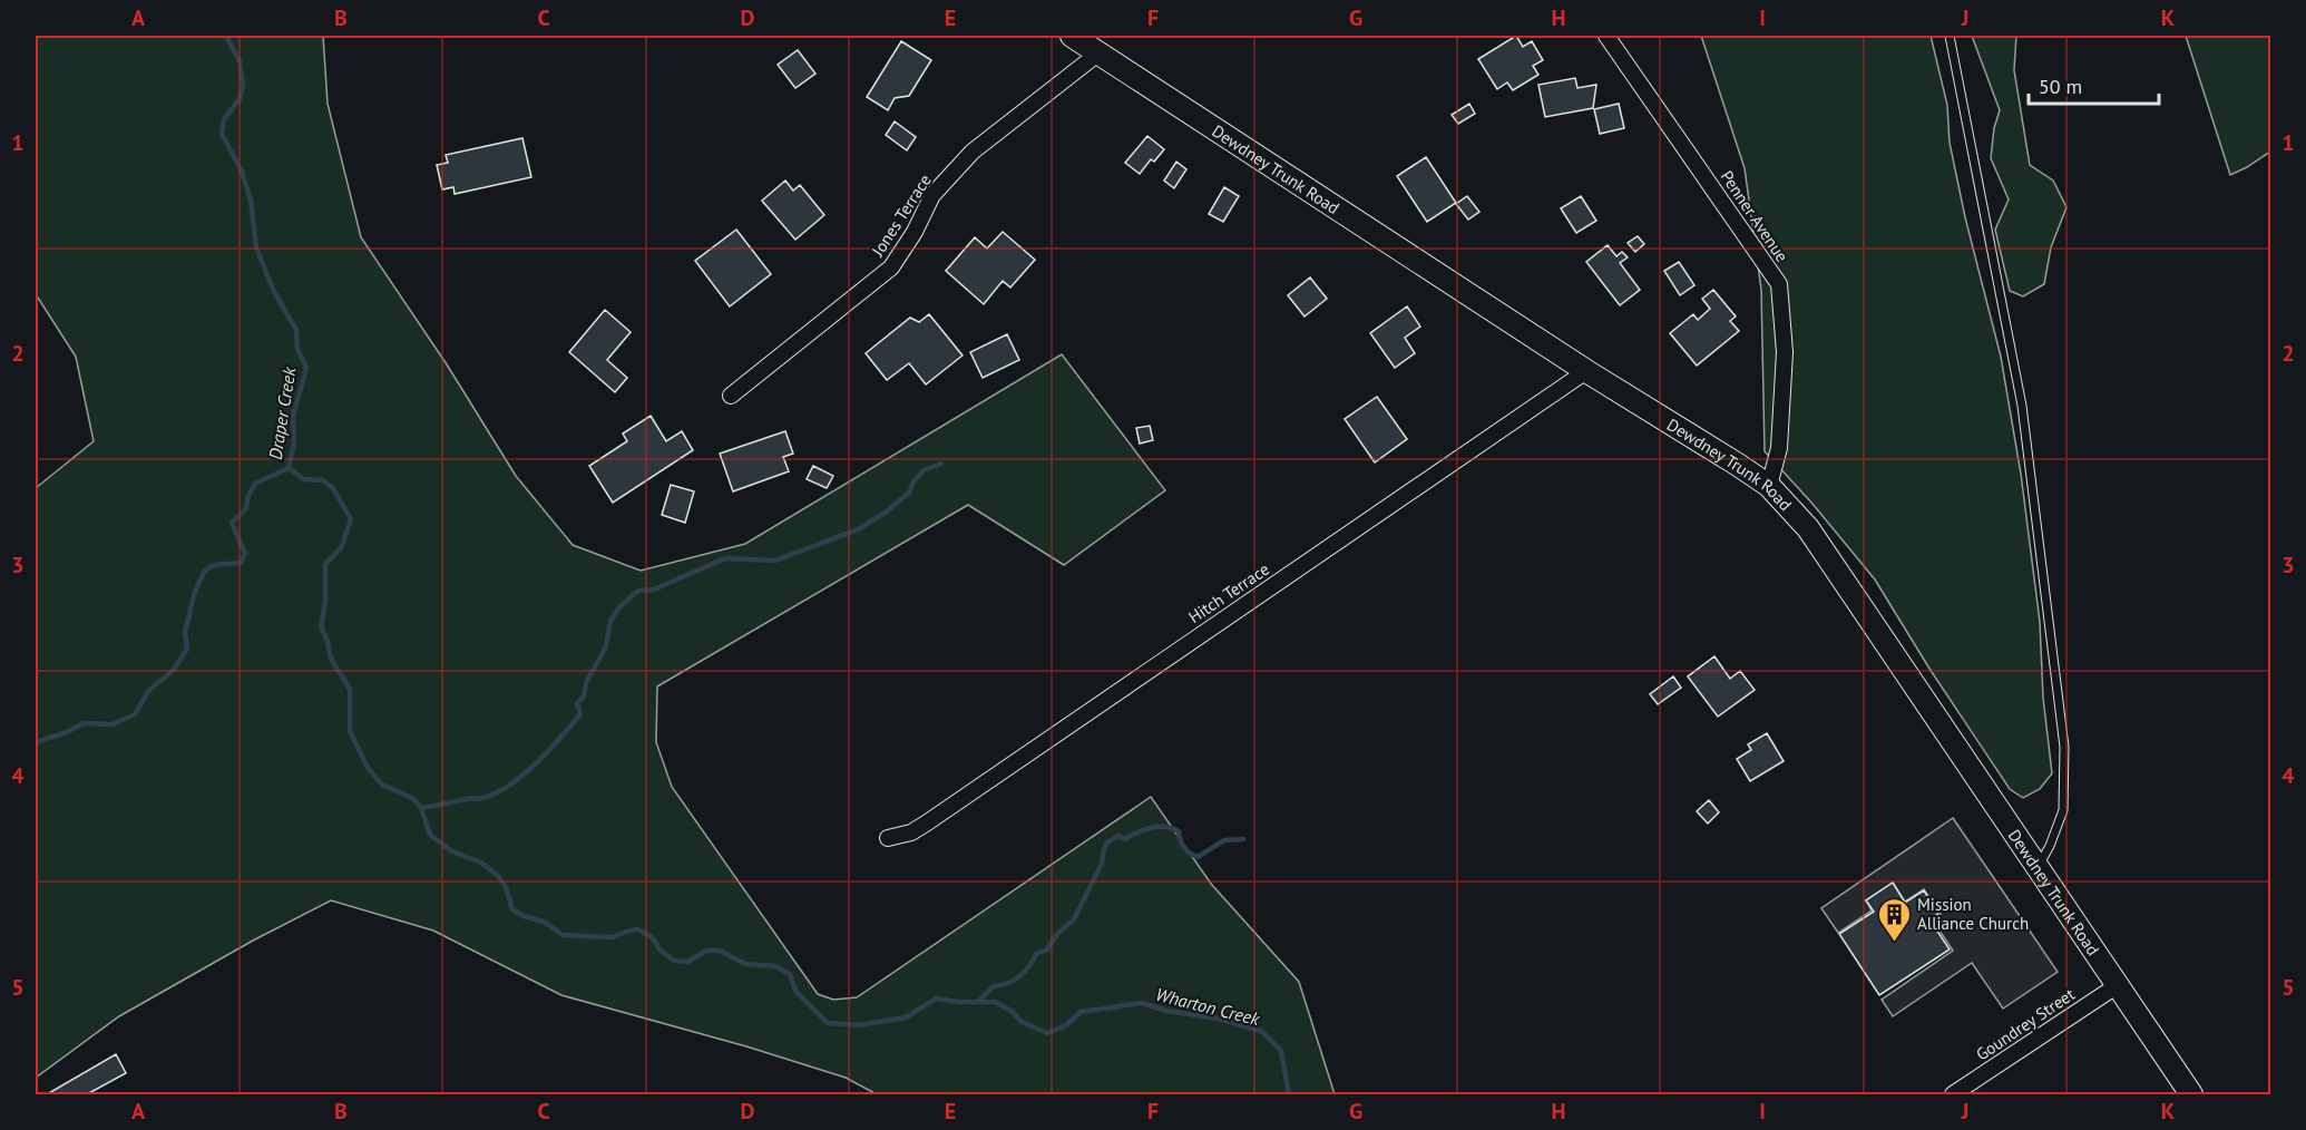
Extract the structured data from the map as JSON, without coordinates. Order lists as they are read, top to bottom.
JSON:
{
  "streets": {
    "main road": ["Dewdney Trunk Road"],
    "street": [
      "Jones Terrace",
      "Penner Avenue",
      "Hitch Terrace",
      "Goundrey Street"
    ]
  },
  "crossings": [
    ["Dewdney Trunk Road", "Jones Terrace"],
    ["Dewdney Trunk Road", "Penner Avenue"],
    ["Dewdney Trunk Road", "Hitch Terrace"],
    ["Dewdney Trunk Road", "Goundrey Street"]
  ],
  "water": ["Draper Creek", "Wharton Creek"],
  "places": {
    "building": ["Mission Alliance Church"]
  },
  "scale_bar": "50 m",
  "grid": {
    "columns": [
      "A",
      "B",
      "C",
      "D",
      "E",
      "F",
      "G",
      "H",
      "I",
      "J",
      "K"
    ],
    "rows": [
      "1",
      "2",
      "3",
      "4",
      "5"
    ]
  }
}
